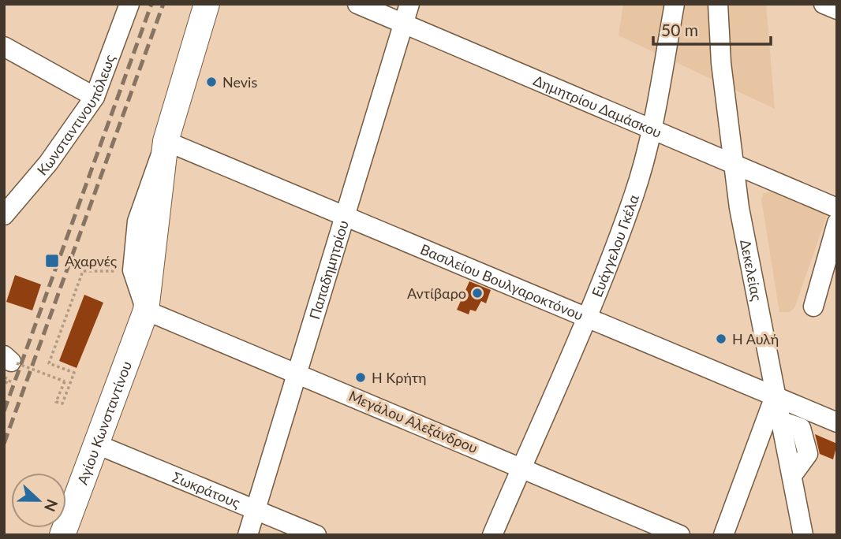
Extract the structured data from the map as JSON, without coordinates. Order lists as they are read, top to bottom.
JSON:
{
  "streets": {
    "main road": ["Αγίου Κωνσταντίνου"],
    "street": [
      "Δημητρίου Δαμάσκου",
      "Κωνσταντινουπόλεως",
      "Ευάγγελου Γκέλα",
      "Παπαδημητρίου",
      "Δεκελείας",
      "Βασιλείου Βουλγαροκτόνου",
      "Μεγάλου Αλεξάνδρου",
      "Σωκράτους"
    ]
  },
  "crossings": [
    ["Δημητρίου Δαμάσκου", "Ευάγγελου Γκέλα"],
    ["Δημητρίου Δαμάσκου", "Παπαδημητρίου"],
    ["Δημητρίου Δαμάσκου", "Δεκελείας"],
    ["Ευάγγελου Γκέλα", "Βασιλείου Βουλγαροκτόνου"],
    ["Ευάγγελου Γκέλα", "Μεγάλου Αλεξάνδρου"],
    ["Παπαδημητρίου", "Βασιλείου Βουλγαροκτόνου"],
    ["Παπαδημητρίου", "Μεγάλου Αλεξάνδρου"],
    ["Παπαδημητρίου", "Σωκράτους"],
    ["Δεκελείας", "Βασιλείου Βουλγαροκτόνου"],
    ["Βασιλείου Βουλγαροκτόνου", "Αγίου Κωνσταντίνου"],
    ["Μεγάλου Αλεξάνδρου", "Αγίου Κωνσταντίνου"],
    ["Αγίου Κωνσταντίνου", "Σωκράτους"]
  ],
  "places": {
    "other": [
      "Nevis",
      "Αντίβαρο",
      "Η Αυλή",
      "Η Κρήτη"
    ],
    "transit": ["Αχαρνές"]
  },
  "scale_bar": "50 m",
  "north": "right"
}
